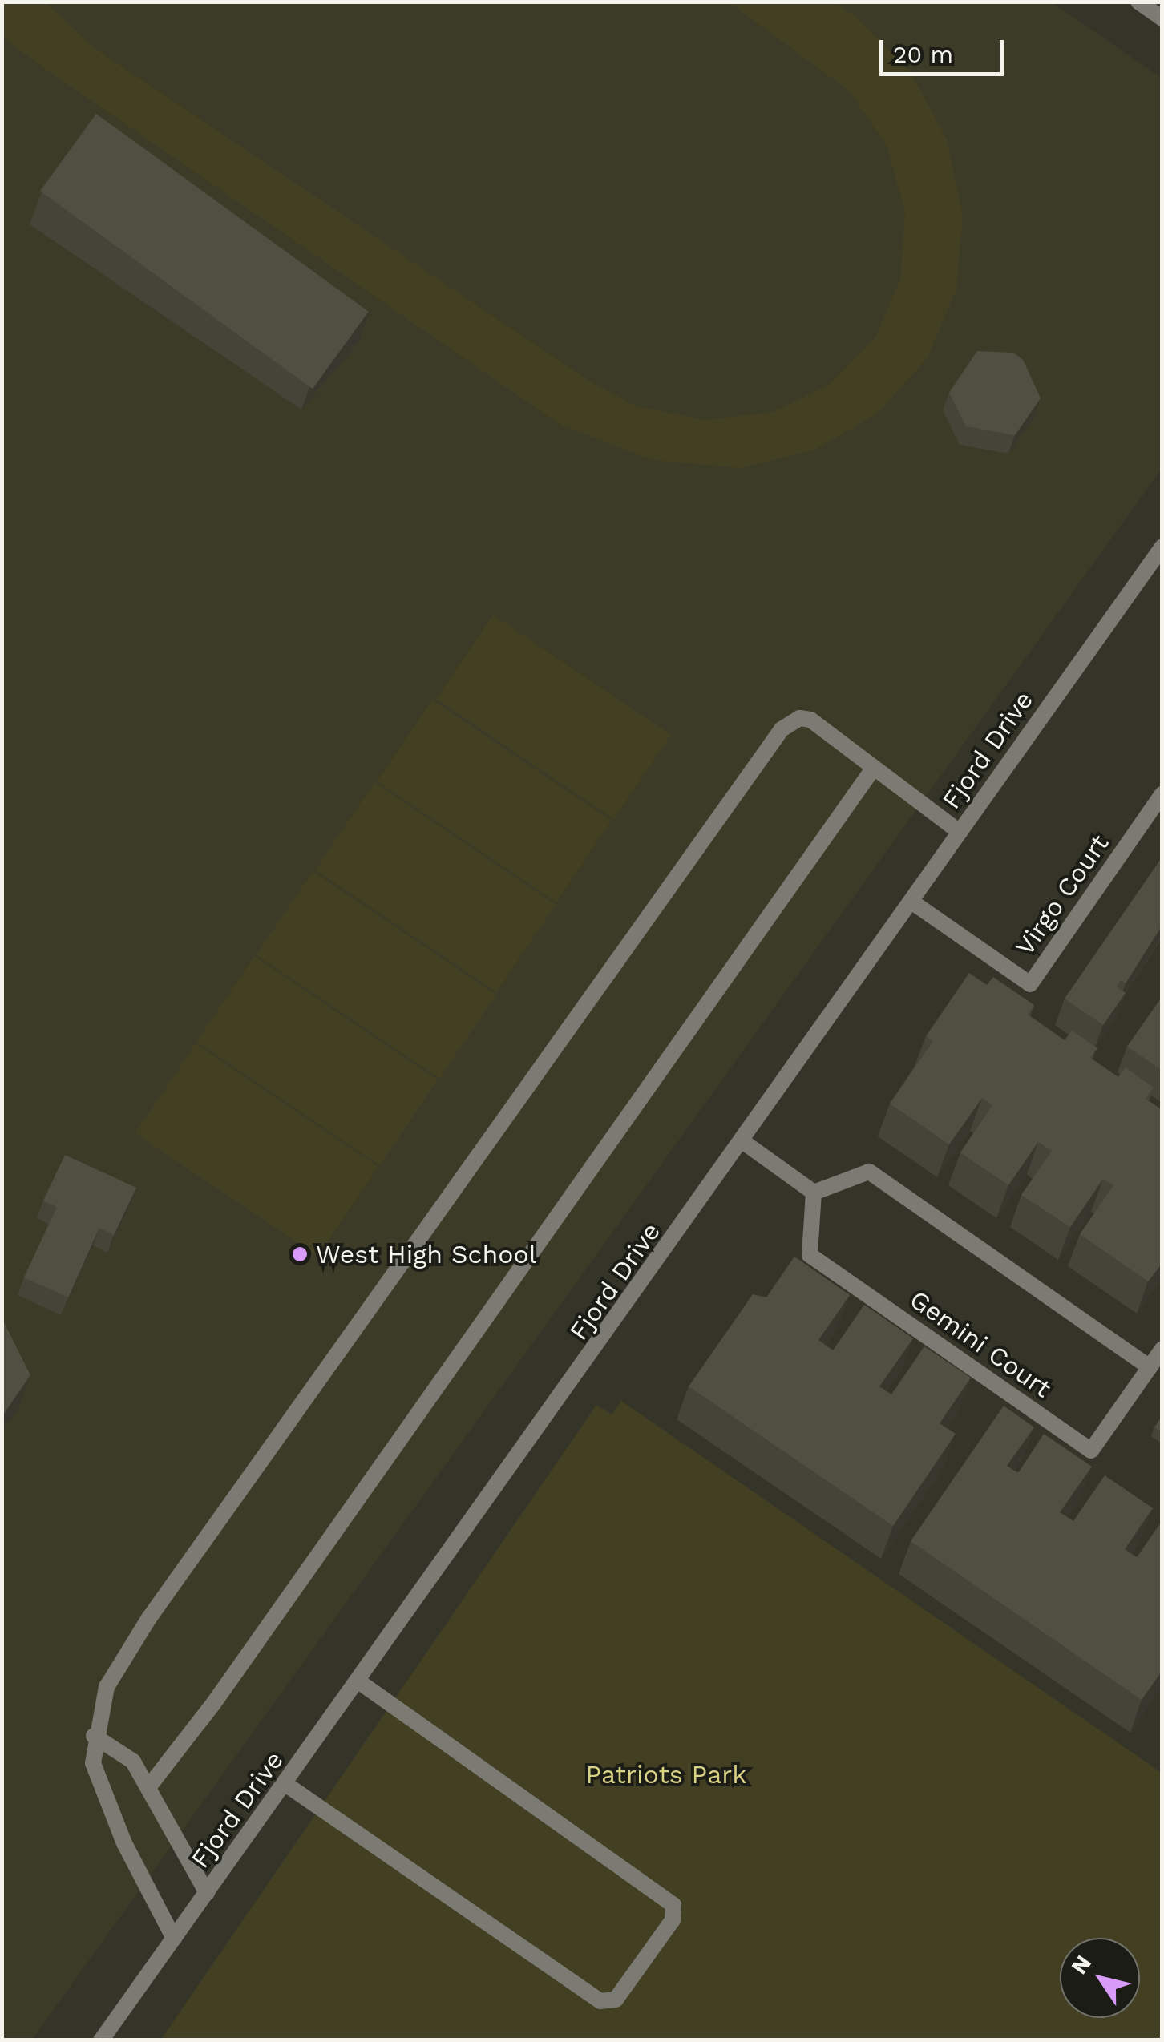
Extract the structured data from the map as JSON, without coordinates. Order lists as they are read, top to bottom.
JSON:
{
  "streets": {
    "street": ["Fjord Drive", "Virgo Court", "Gemini Court"]
  },
  "crossings": [
    ["Fjord Drive", "Virgo Court"]
  ],
  "parks": ["Patriots Park"],
  "places": ["West High School"],
  "scale_bar": "20 m",
  "north": "top left"
}
